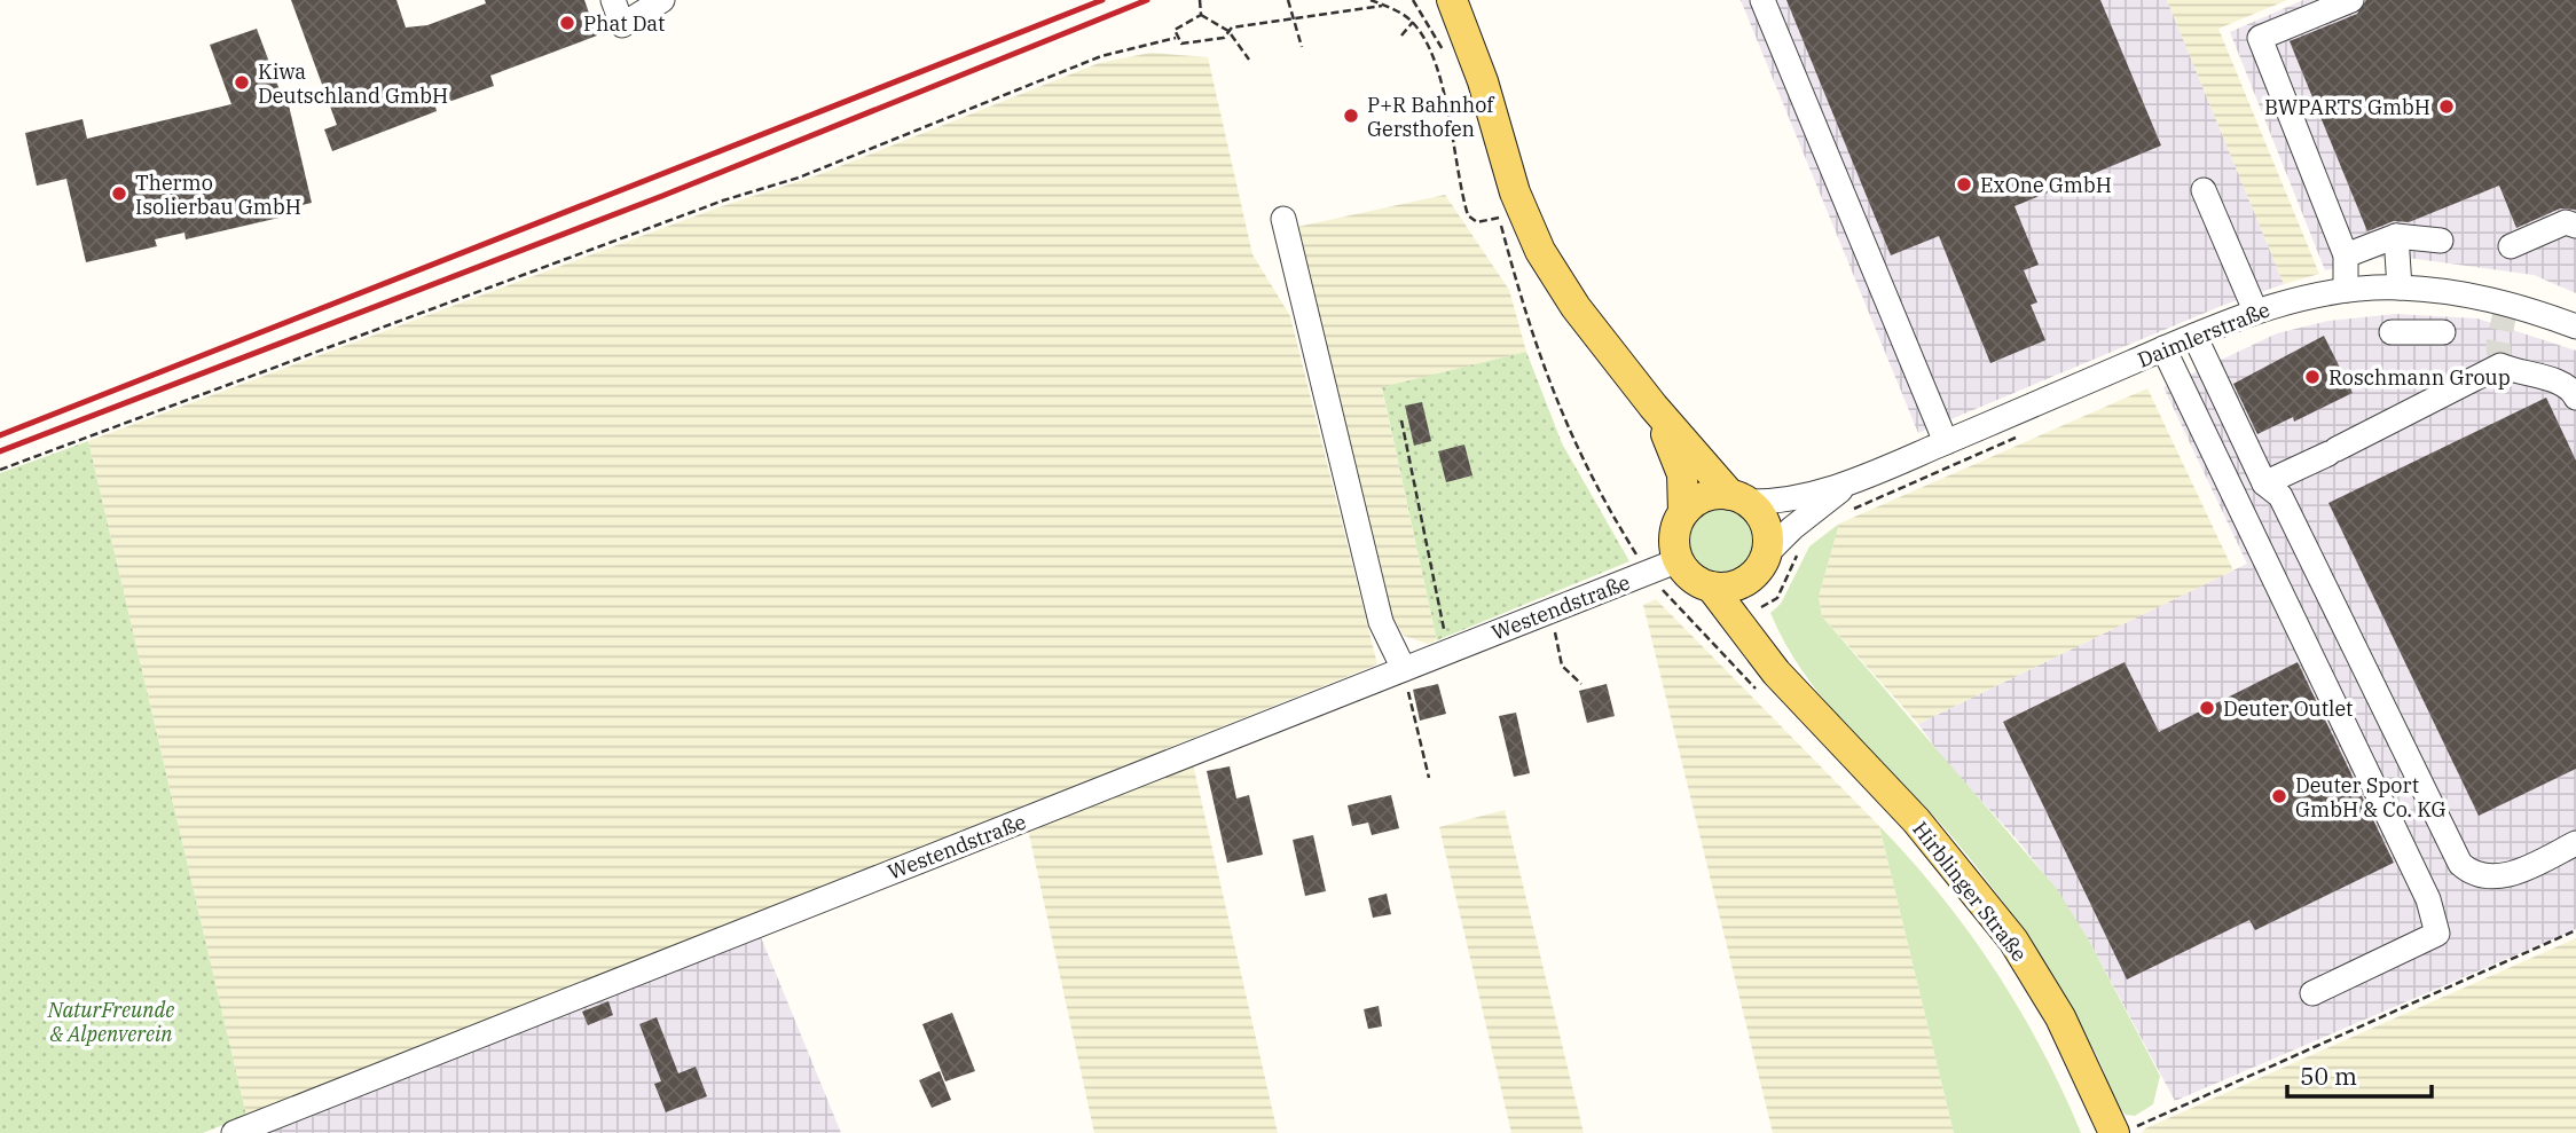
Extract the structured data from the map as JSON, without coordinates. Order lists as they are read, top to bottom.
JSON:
{
  "streets": {
    "main road": ["Hirblinger Straße"],
    "street": ["Daimlerstraße", "Westendstraße"]
  },
  "crossings": [
    ["Daimlerstraße", "Westendstraße"],
    ["Daimlerstraße", "Hirblinger Straße"],
    ["Westendstraße", "Hirblinger Straße"]
  ],
  "parks": ["NaturFreunde & Alpenverein"],
  "places": [
    "Phat Dat",
    "Kiwa Deutschland GmbH",
    "BWPARTS GmbH",
    "P+R Bahnhof Gersthofen",
    "ExOne GmbH",
    "Thermo Isolierbau GmbH",
    "Roschmann Group",
    "Deuter Outlet",
    "Deuter Sport GmbH & Co. KG"
  ],
  "scale_bar": "50 m"
}
